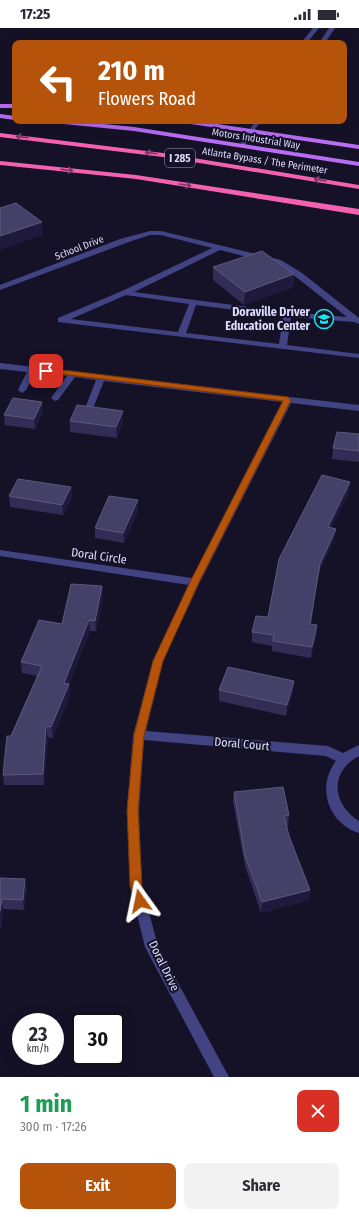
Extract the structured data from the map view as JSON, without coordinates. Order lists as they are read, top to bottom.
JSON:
{
  "streets": {
    "highway": ["I 285", "Atlanta Bypass / The Perimeter"],
    "main road": ["Motors Industrial Way"],
    "street": [
      "School Drive",
      "Doral Circle",
      "Doral Court",
      "Doral Drive"
    ]
  },
  "crossings": [
    ["Doral Circle", "Doral Drive"],
    ["Doral Court", "Doral Drive"]
  ],
  "places": {
    "school or university": ["Doraville Driver Education Center"]
  },
  "page": {
    "status": "17:25",
    "turn": ["210 m", "Flowers Road"],
    "speed": "23 km/h",
    "limit": "30",
    "heading": ["1 min", "300 m · 17:26"],
    "buttons": ["Exit", "Share"]
  }
}
